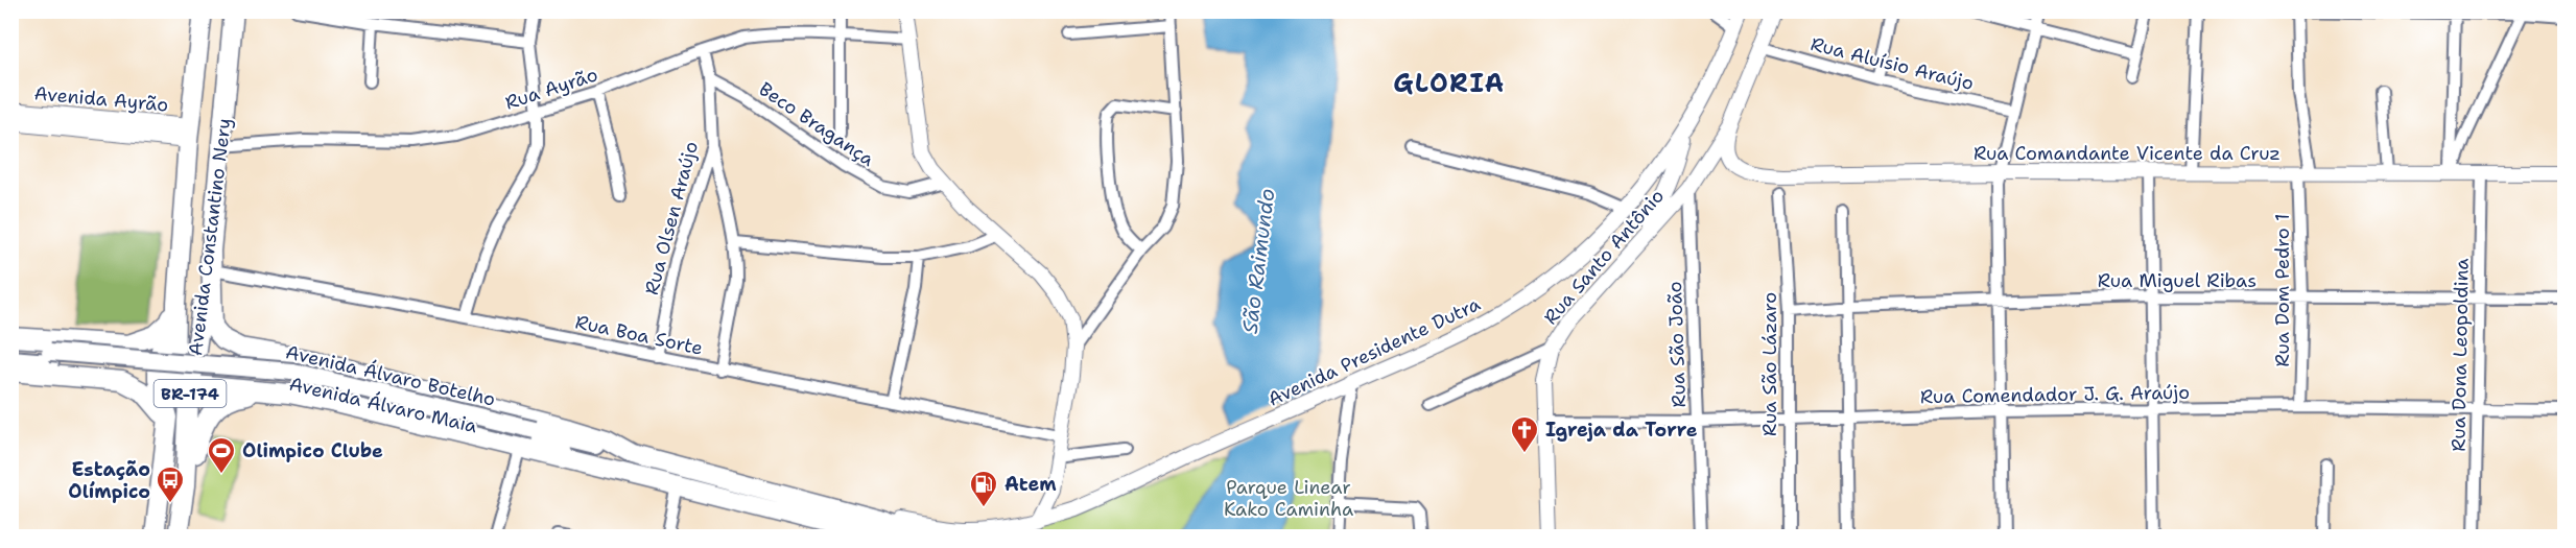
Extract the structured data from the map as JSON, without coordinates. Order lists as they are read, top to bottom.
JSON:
{
  "streets": {
    "highway": ["Avenida Constantino Nery", "BR-174"],
    "main road": ["Avenida Álvaro Botelho"],
    "street": [
      "Rua Aluísio Araújo",
      "Rua Ayrão",
      "Avenida Ayrão",
      "Beco Bragança",
      "Rua Comandante Vicente da Cruz",
      "Rua Olsen Araújo",
      "Rua Santo Antônio",
      "Rua Miguel Ribas",
      "Rua Dom Pedro 1",
      "Rua Boa Sorte",
      "Rua São João",
      "Avenida Presidente Dutra",
      "Rua Dona Leopoldina",
      "Rua São Lázaro",
      "Rua Comendador J. G. Araújo"
    ]
  },
  "crossings": [
    ["Rua Ayrão", "Rua Olsen Araújo"],
    ["Rua Ayrão", "Avenida Constantino Nery"],
    ["Avenida Ayrão", "Avenida Constantino Nery"],
    ["Beco Bragança", "Rua Olsen Araújo"],
    ["Rua Comandante Vicente da Cruz", "Rua Dom Pedro 1"],
    ["Rua Comandante Vicente da Cruz", "Rua Dona Leopoldina"],
    ["Rua Olsen Araújo", "Rua Boa Sorte"],
    ["Rua Santo Antônio", "Rua São João"],
    ["Rua Santo Antônio", "Rua Comendador J. G. Araújo"],
    ["Rua Miguel Ribas", "Rua Dom Pedro 1"],
    ["Rua Miguel Ribas", "Rua Dona Leopoldina"],
    ["Rua Miguel Ribas", "Rua São Lázaro"],
    ["Rua Dom Pedro 1", "Rua Comendador J. G. Araújo"],
    ["Rua São João", "Rua Comendador J. G. Araújo"],
    ["Rua Dona Leopoldina", "Rua Comendador J. G. Araújo"],
    ["Rua São Lázaro", "Rua Comendador J. G. Araújo"]
  ],
  "districts": ["GLORIA"],
  "water": ["São Raimundo"],
  "parks": ["Parque Linear Kako Caminha"],
  "places": {
    "church": ["Igreja da Torre"],
    "sports": ["Olimpico Clube"],
    "bus stop": ["Estação Olímpico"],
    "fuel station": ["Atem"]
  }
}
